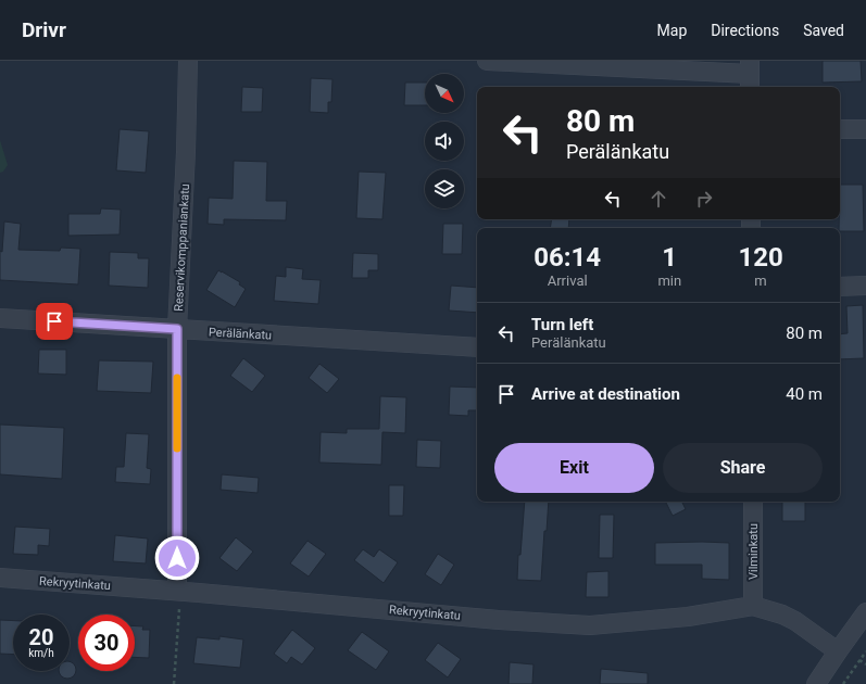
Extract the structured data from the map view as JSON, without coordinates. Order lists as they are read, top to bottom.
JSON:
{
  "streets": {
    "street": [
      "Reservikomppaniankatu",
      "Perälänkatu",
      "Vilminkatu",
      "Rekryytinkatu"
    ]
  },
  "crossings": [
    ["Reservikomppaniankatu", "Perälänkatu"],
    ["Reservikomppaniankatu", "Rekryytinkatu"],
    ["Vilminkatu", "Rekryytinkatu"]
  ],
  "north": "bottom right",
  "page": {
    "header": "Drivr",
    "nav": ["Map", "Directions", "Saved"],
    "turn": ["80 m", "Perälänkatu"],
    "eta": [
      "06:14",
      "Arrival",
      "1",
      "min",
      "120",
      "m"
    ],
    "list": [
      {
        "name": "Turn left",
        "note": "Perälänkatu",
        "value": "80 m"
      },
      {
        "name": "Arrive at destination",
        "value": "40 m"
      }
    ],
    "buttons": ["Exit", "Share"],
    "speed": "20 km/h",
    "limit": "30"
  }
}
